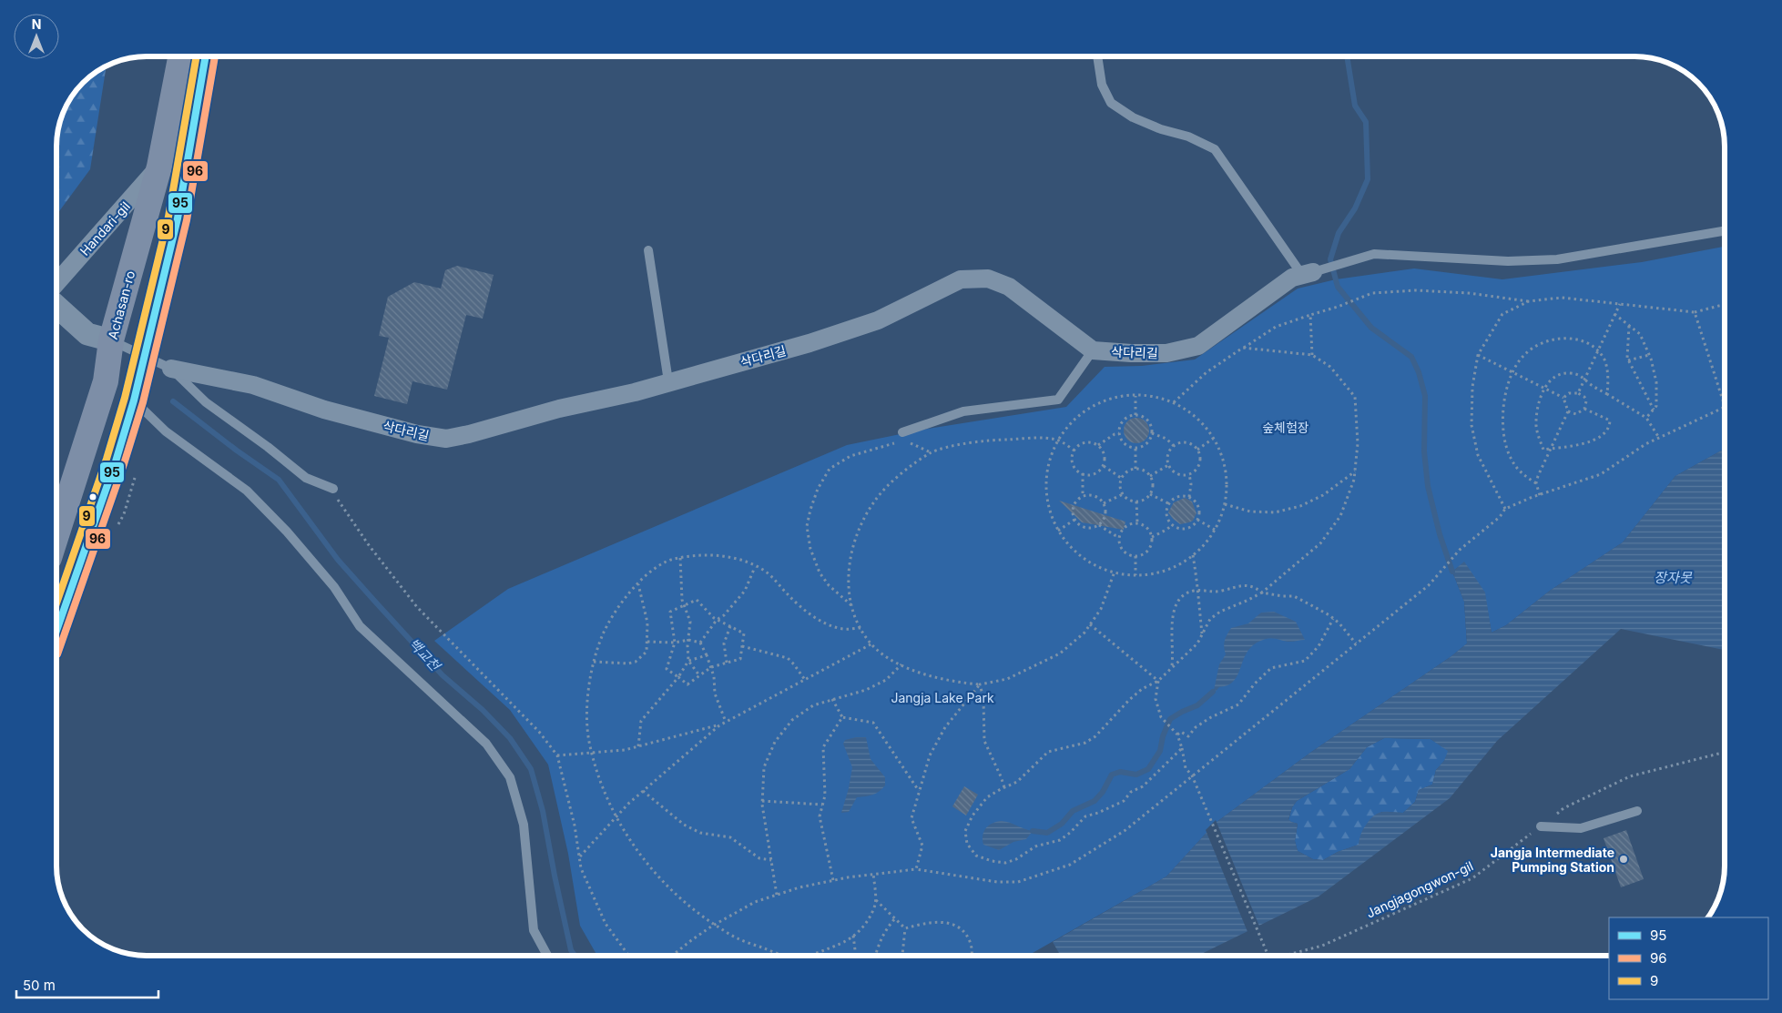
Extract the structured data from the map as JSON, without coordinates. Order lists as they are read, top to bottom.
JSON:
{
  "streets": {
    "main road": ["Achasan-ro"],
    "street": ["Handari-gil", "삭다리길"],
    "path": ["Jangjagongwon-gil"]
  },
  "crossings": [
    ["Handari-gil", "Achasan-ro"]
  ],
  "water": ["장자못", "백교천"],
  "parks": ["숲체험장", "Jangja Lake Park"],
  "places": ["Jangja Intermediate Pumping Station"],
  "lines": ["transit line 95", "transit line 96", "transit line 9"],
  "legend": ["95", "96", "9"],
  "scale_bar": "50 m",
  "north": "top"
}
